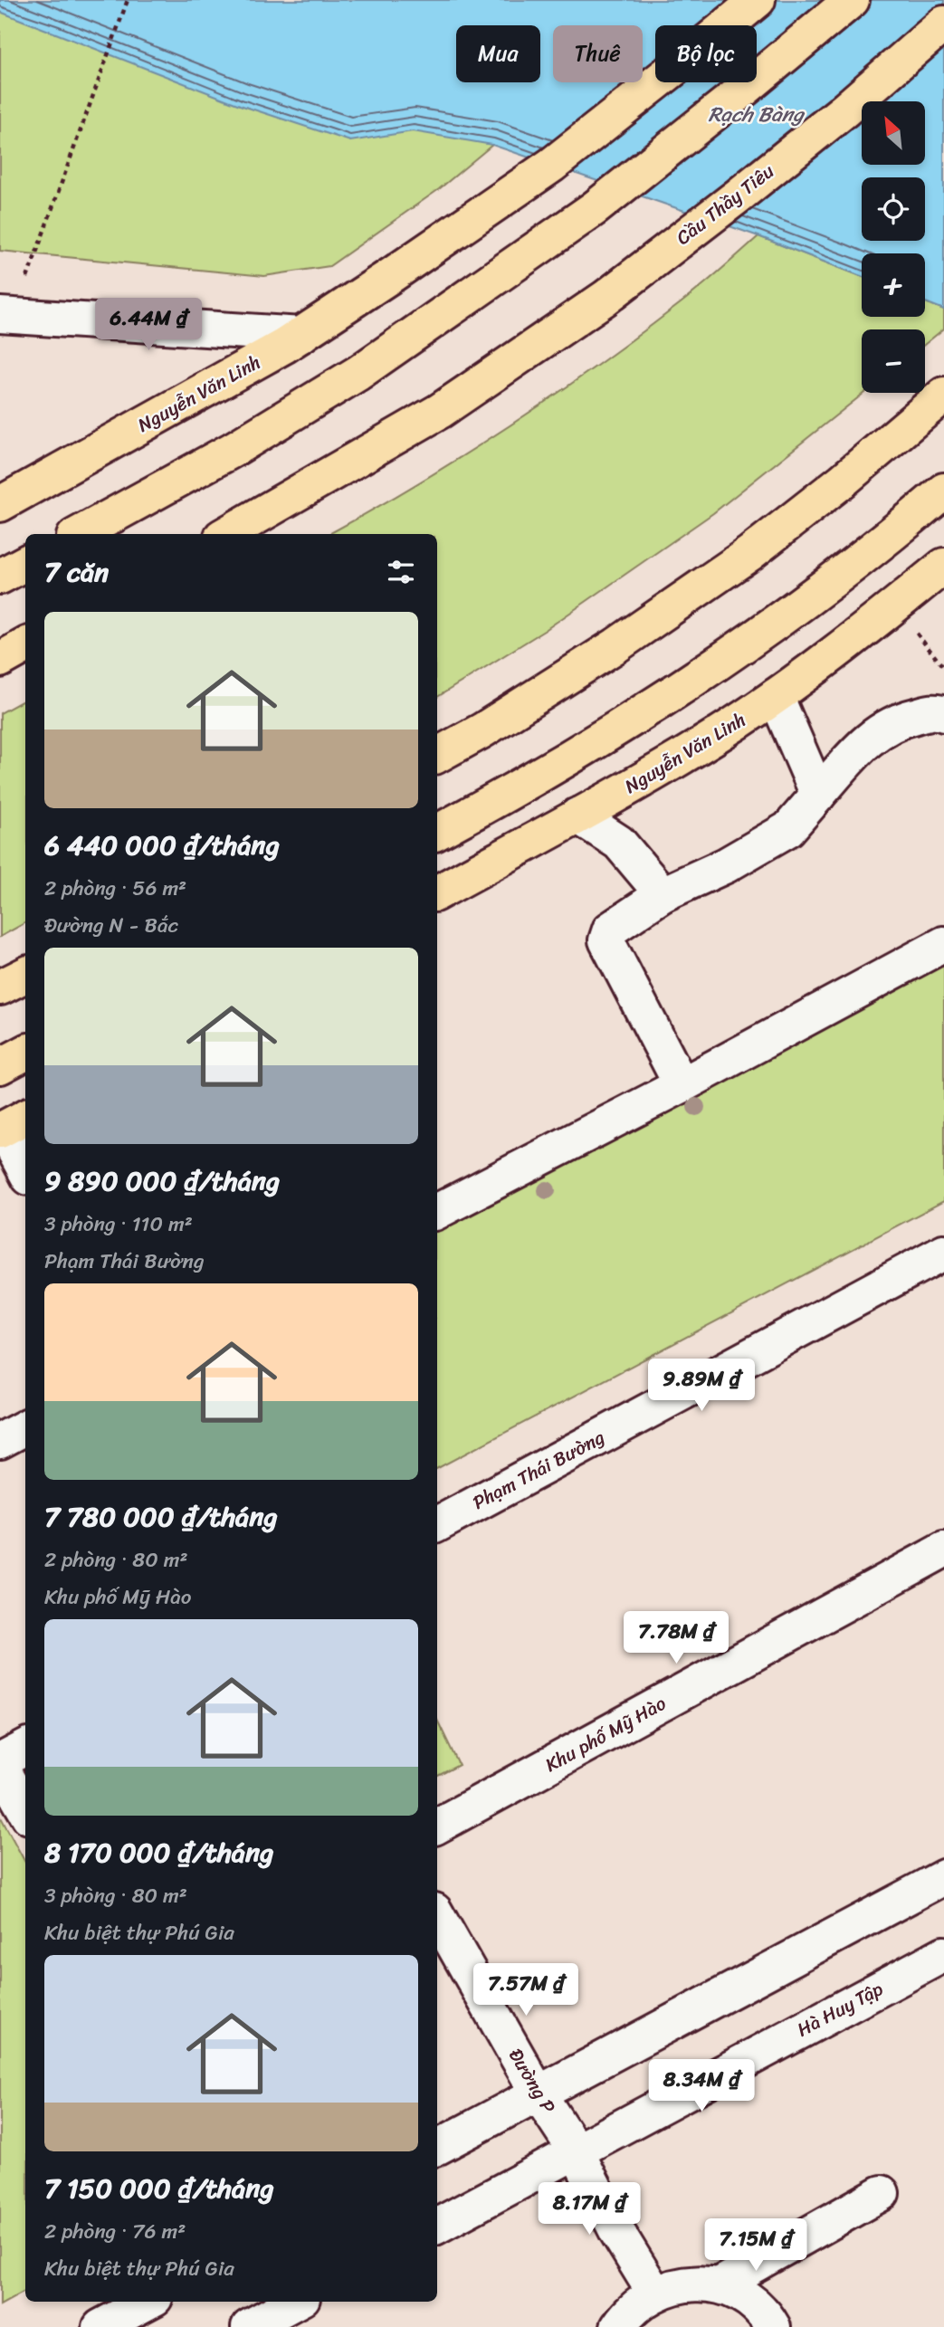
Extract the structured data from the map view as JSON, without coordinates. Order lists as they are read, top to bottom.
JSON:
{
  "streets": {
    "main road": ["Cầu Thầy Tiêu", "Nguyễn Văn Linh"],
    "street": [
      "Phạm Thái Bường",
      "Khu phố Mỹ Hào",
      "Hà Huy Tập",
      "Đường P"
    ]
  },
  "crossings": [
    ["Hà Huy Tập", "Đường P"]
  ],
  "water": ["Rạch Bàng"],
  "north": "top left",
  "page": {
    "chip": ["Mua", "Thuê", "Bộ lọc"],
    "map_buttons": ["+", "−"],
    "price": [
      "6.44M ₫",
      "9.89M ₫",
      "7.78M ₫",
      "7.57M ₫",
      "8.34M ₫",
      "8.17M ₫",
      "7.15M ₫"
    ],
    "heading": "7 căn",
    "list": [
      {
        "name": "6 440 000 ₫/tháng",
        "note": "2 phòng · 56 m² · Đường N - Bắc"
      },
      {
        "name": "9 890 000 ₫/tháng",
        "note": "3 phòng · 110 m² · Phạm Thái Bường"
      },
      {
        "name": "7 780 000 ₫/tháng",
        "note": "2 phòng · 80 m² · Khu phố Mỹ Hào"
      },
      {
        "name": "8 170 000 ₫/tháng",
        "note": "3 phòng · 80 m² · Khu biệt thự Phú Gia"
      },
      {
        "name": "7 150 000 ₫/tháng",
        "note": "2 phòng · 76 m² · Khu biệt thự Phú Gia"
      }
    ]
  }
}
